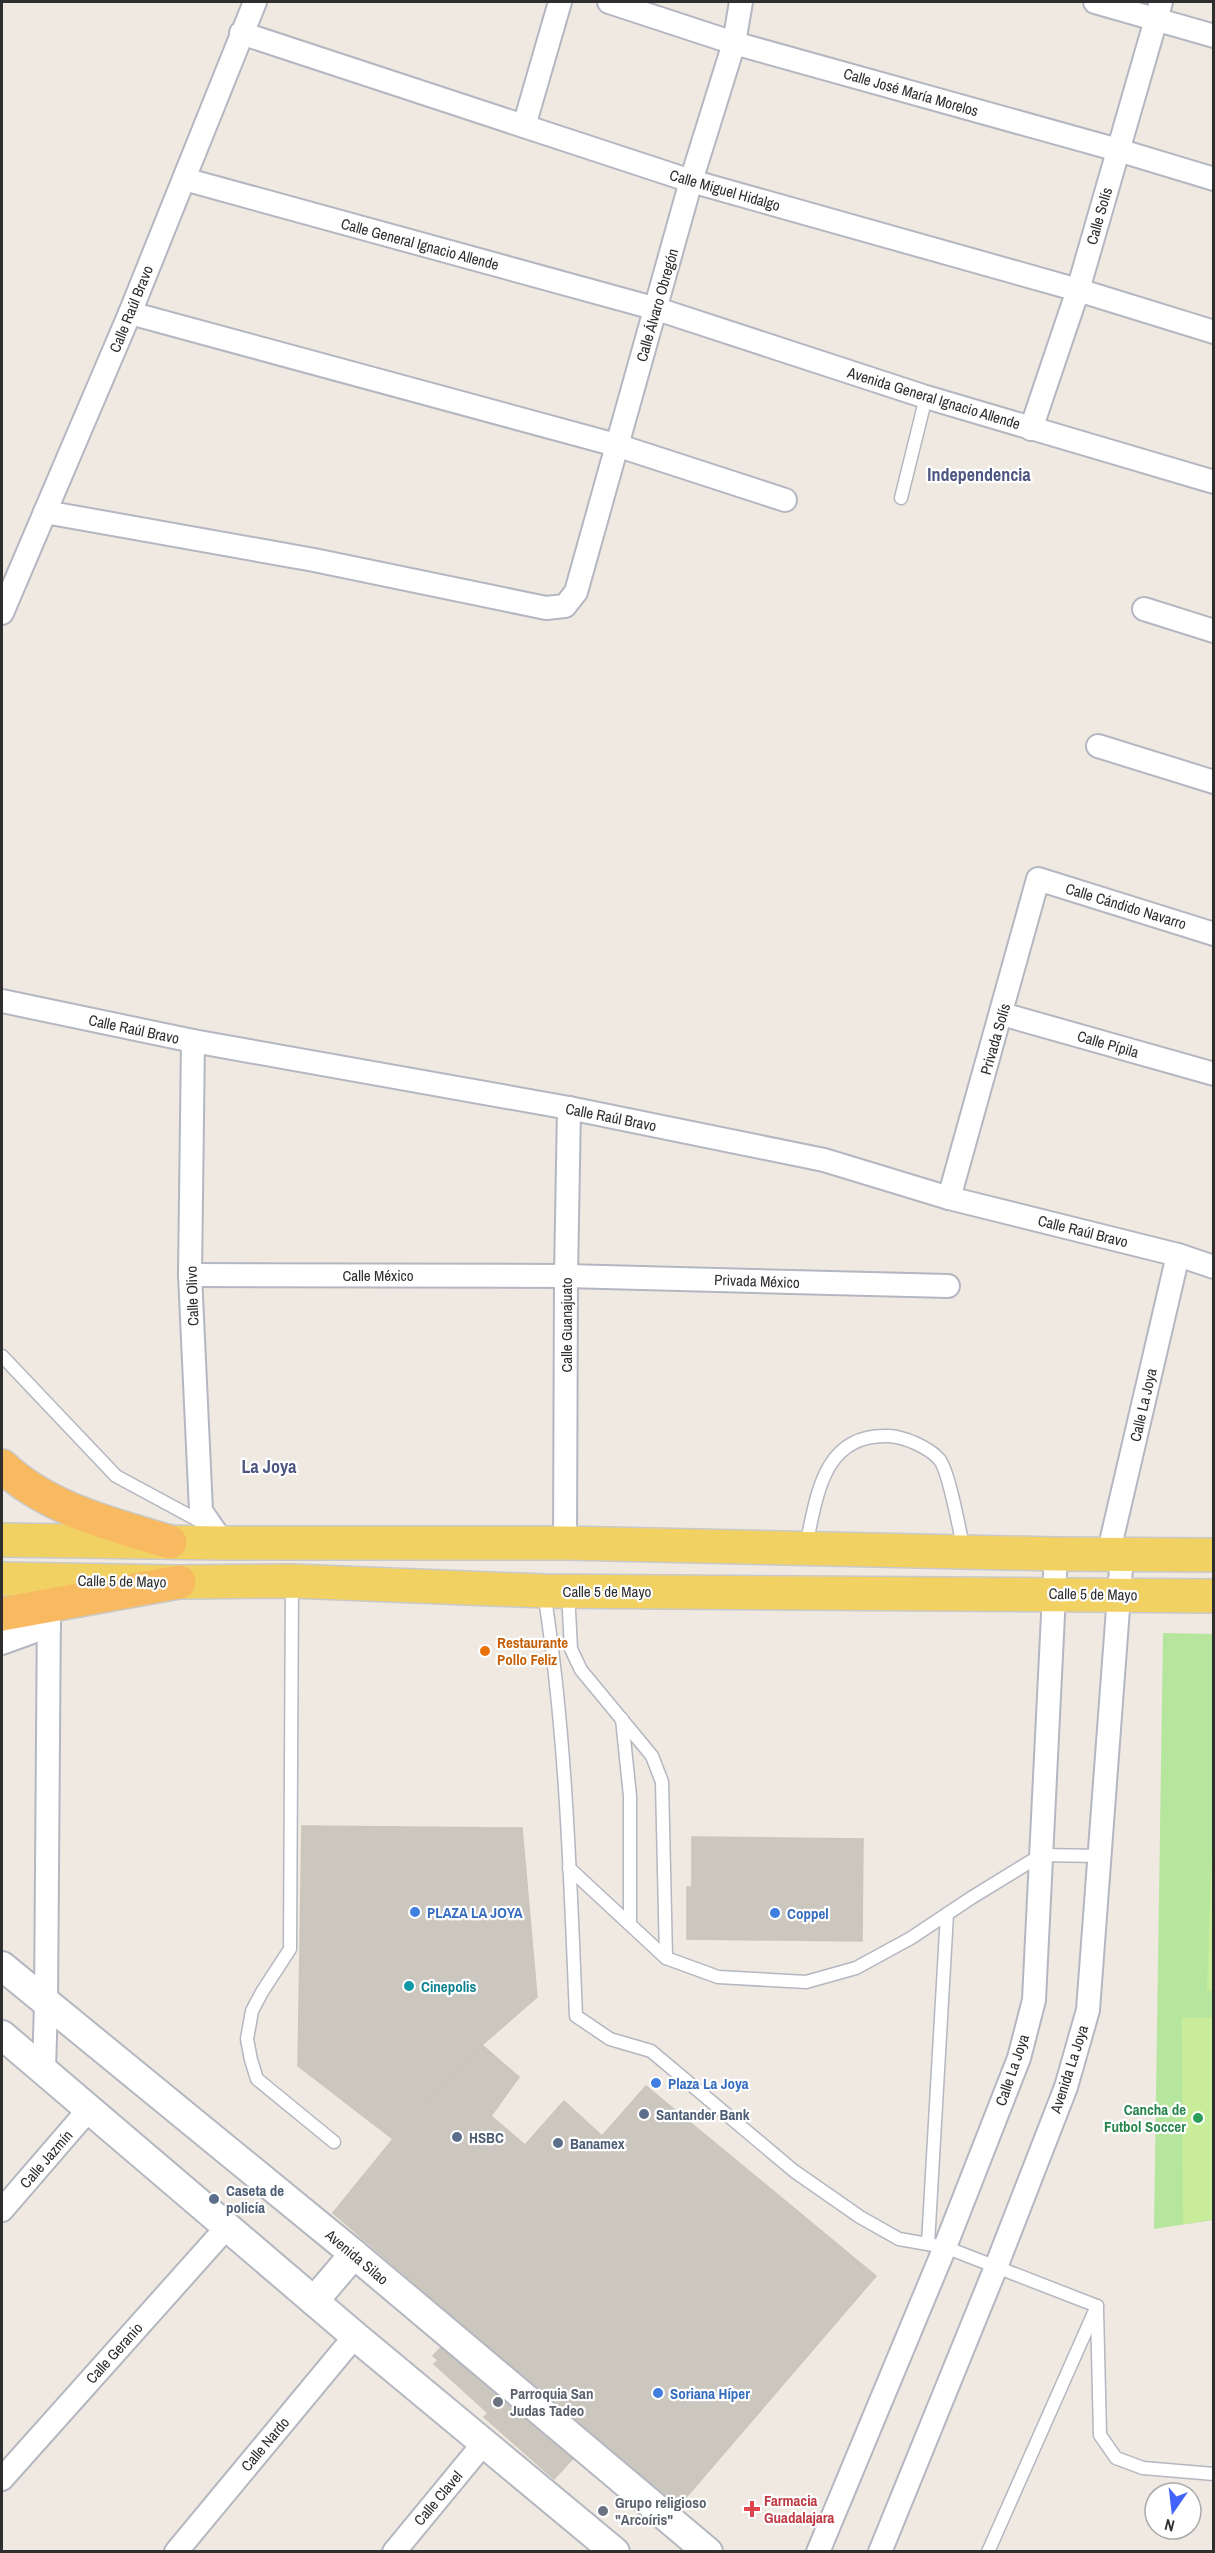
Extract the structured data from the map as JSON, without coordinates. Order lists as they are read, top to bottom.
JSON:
{
  "streets": {
    "main road": ["Calle 5 de Mayo"],
    "street": [
      "Calle José María Morelos",
      "Calle Miguel Hidalgo",
      "Calle Solís",
      "Calle General Ignacio Allende",
      "Calle Álvaro Obregón",
      "Calle Raúl Bravo",
      "Avenida General Ignacio Allende",
      "Calle Cándido Navarro",
      "Privada Solís",
      "Calle Pípila",
      "Calle México",
      "Privada México",
      "Calle Olivo",
      "Calle Guanajuato",
      "Calle La Joya",
      "Avenida La Joya",
      "Calle Jazmín",
      "Avenida Silao",
      "Calle Geranio",
      "Calle Nardo",
      "Calle Clavel"
    ]
  },
  "crossings": [
    ["Calle José María Morelos", "Calle Solís"],
    ["Calle José María Morelos", "Calle Álvaro Obregón"],
    ["Calle Miguel Hidalgo", "Calle Solís"],
    ["Calle Miguel Hidalgo", "Calle Álvaro Obregón"],
    ["Calle Miguel Hidalgo", "Calle Raúl Bravo"],
    ["Calle Solís", "Avenida General Ignacio Allende"],
    ["Calle General Ignacio Allende", "Calle Álvaro Obregón"],
    ["Calle General Ignacio Allende", "Calle Raúl Bravo"],
    ["Calle General Ignacio Allende", "Avenida General Ignacio Allende"],
    ["Calle Álvaro Obregón", "Calle Raúl Bravo"],
    ["Calle Álvaro Obregón", "Avenida General Ignacio Allende"],
    ["Calle Raúl Bravo", "Privada Solís"],
    ["Calle Raúl Bravo", "Calle Olivo"],
    ["Calle Raúl Bravo", "Calle Guanajuato"],
    ["Calle Raúl Bravo", "Calle La Joya"],
    ["Calle Cándido Navarro", "Privada Solís"],
    ["Privada Solís", "Calle Pípila"],
    ["Calle México", "Privada México"],
    ["Calle México", "Calle Olivo"],
    ["Calle México", "Calle Guanajuato"],
    ["Privada México", "Calle Guanajuato"],
    ["Calle La Joya", "Calle 5 de Mayo"],
    ["Calle La Joya", "Avenida La Joya"],
    ["Calle 5 de Mayo", "Avenida La Joya"]
  ],
  "districts": ["Independencia", "La Joya"],
  "places": {
    "other": [
      "Restaurante Pollo Feliz",
      "PLAZA LA JOYA",
      "Coppel",
      "Cinepolis",
      "Plaza La Joya",
      "Santander Bank",
      "Cancha de Futbol Soccer",
      "HSBC",
      "Banamex",
      "Caseta de policía",
      "Soriana Híper",
      "Parroquia San Judas Tadeo",
      "Grupo religioso \"Arcoíris\""
    ],
    "health": ["Farmacia Guadalajara"]
  },
  "north": "bottom"
}
